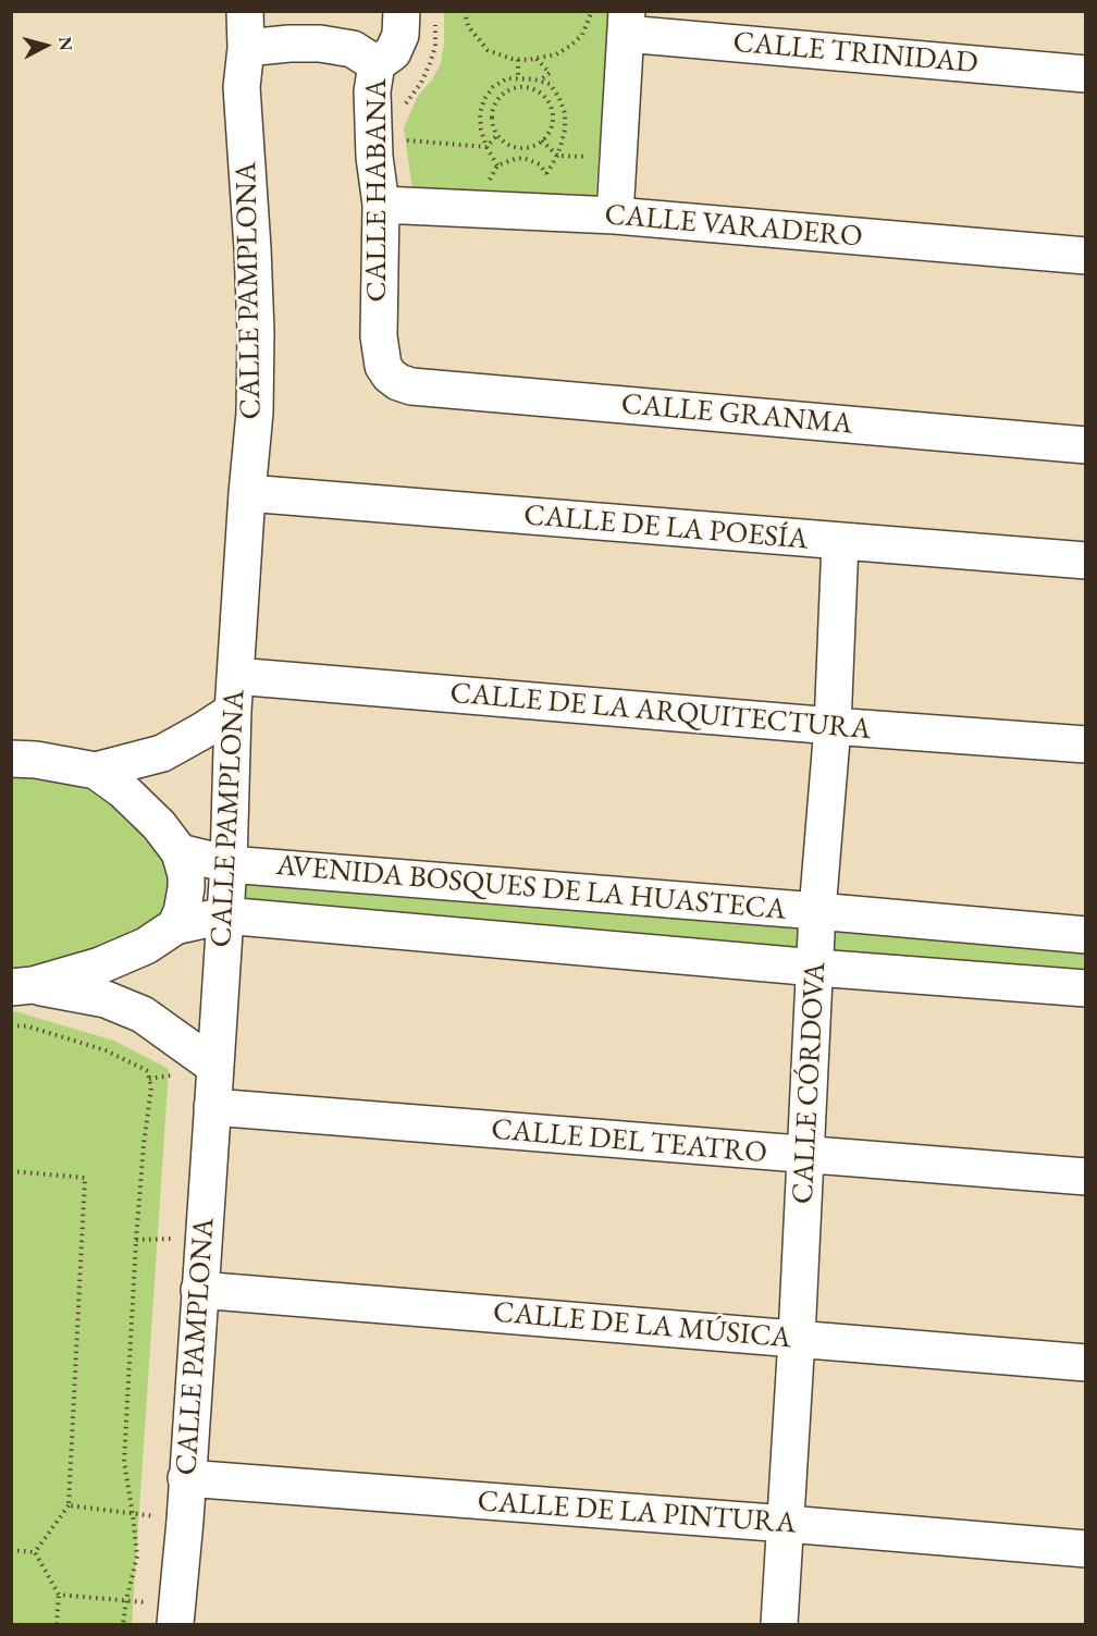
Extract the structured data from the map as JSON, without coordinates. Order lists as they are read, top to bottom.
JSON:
{
  "streets": {
    "street": [
      "CALLE TRINIDAD",
      "CALLE HABANA",
      "CALLE VARADERO",
      "CALLE PAMPLONA",
      "CALLE GRANMA",
      "CALLE DE LA POESÍA",
      "CALLE DE LA ARQUITECTURA",
      "AVENIDA BOSQUES DE LA HUASTECA",
      "CALLE CÓRDOVA",
      "CALLE DEL TEATRO",
      "CALLE DE LA MÚSICA",
      "CALLE DE LA PINTURA"
    ]
  },
  "crossings": [
    ["CALLE HABANA", "CALLE VARADERO"],
    ["CALLE HABANA", "CALLE GRANMA"],
    ["CALLE PAMPLONA", "CALLE DE LA POESÍA"],
    ["CALLE PAMPLONA", "CALLE DE LA ARQUITECTURA"],
    ["CALLE PAMPLONA", "AVENIDA BOSQUES DE LA HUASTECA"],
    ["CALLE PAMPLONA", "CALLE DEL TEATRO"],
    ["CALLE PAMPLONA", "CALLE DE LA MÚSICA"],
    ["CALLE PAMPLONA", "CALLE DE LA PINTURA"],
    ["CALLE DE LA POESÍA", "CALLE CÓRDOVA"],
    ["CALLE DE LA ARQUITECTURA", "CALLE CÓRDOVA"],
    ["AVENIDA BOSQUES DE LA HUASTECA", "CALLE CÓRDOVA"],
    ["CALLE CÓRDOVA", "CALLE DEL TEATRO"],
    ["CALLE CÓRDOVA", "CALLE DE LA MÚSICA"],
    ["CALLE CÓRDOVA", "CALLE DE LA PINTURA"]
  ],
  "north": "right"
}
